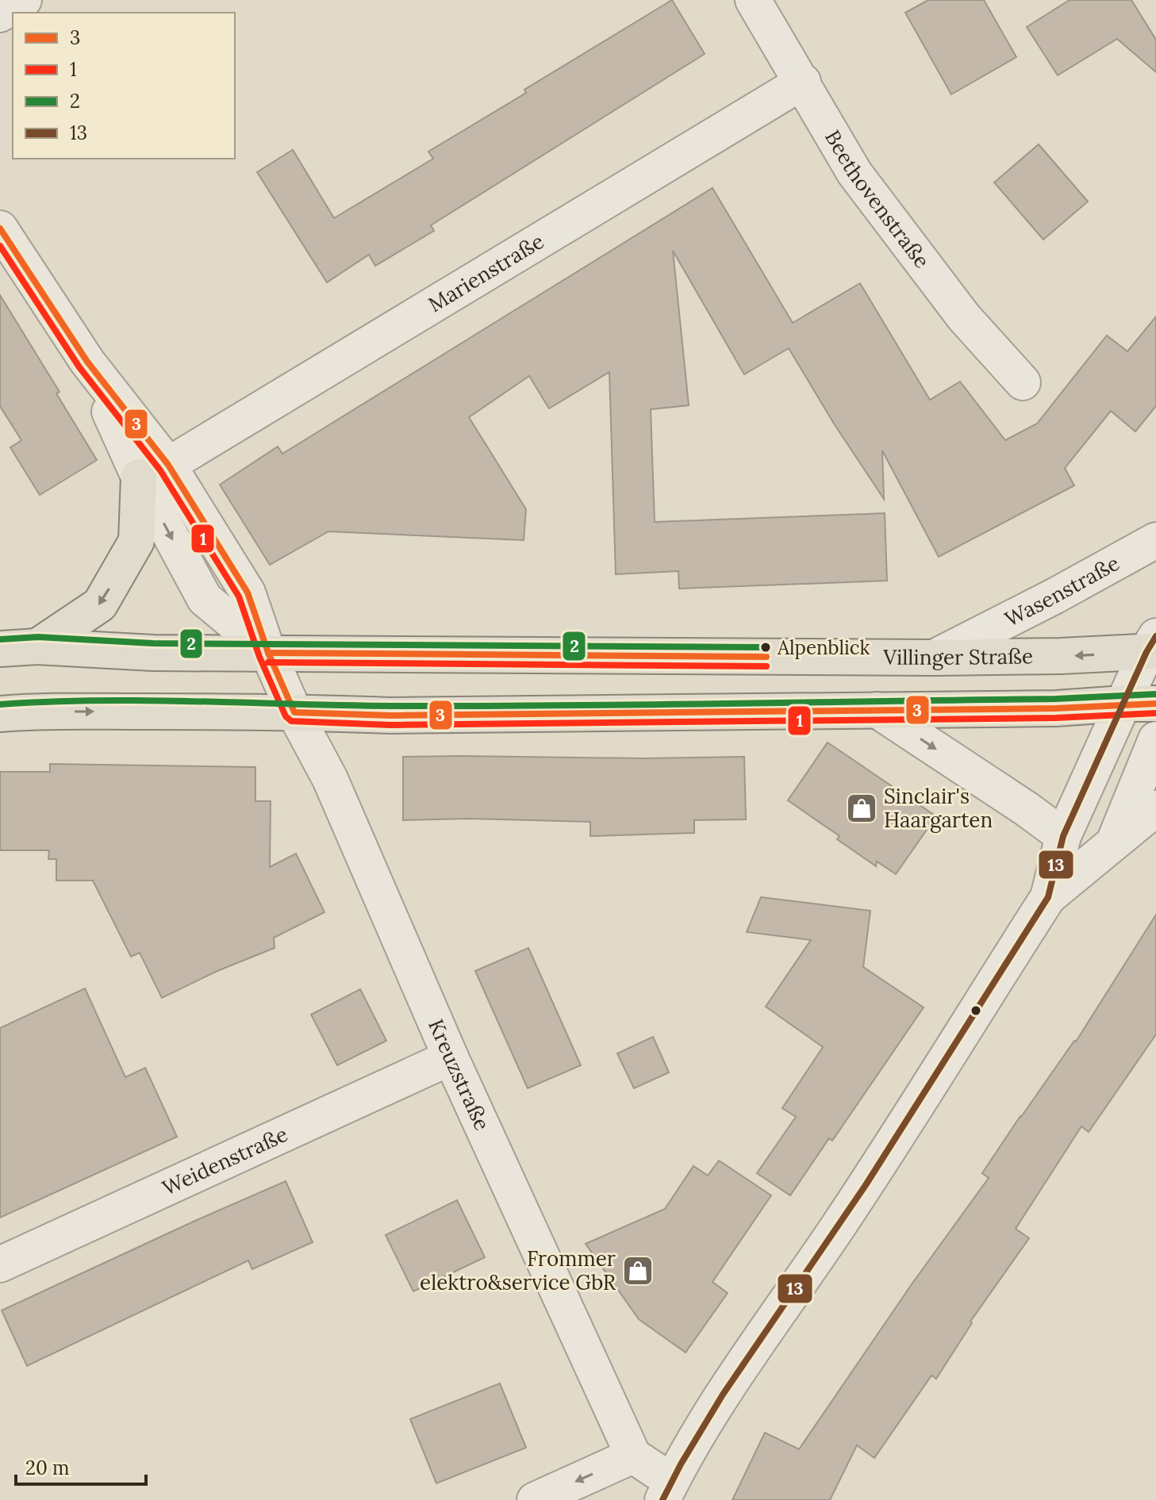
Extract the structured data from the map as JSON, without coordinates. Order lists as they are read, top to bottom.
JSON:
{
  "streets": {
    "main road": ["Villinger Straße"],
    "street": [
      "Beethovenstraße",
      "Marienstraße",
      "Wasenstraße",
      "Kreuzstraße",
      "Weidenstraße"
    ]
  },
  "crossings": [
    ["Beethovenstraße", "Marienstraße"],
    ["Marienstraße", "Kreuzstraße"],
    ["Wasenstraße", "Villinger Straße"],
    ["Villinger Straße", "Kreuzstraße"],
    ["Kreuzstraße", "Weidenstraße"]
  ],
  "places": {
    "other": ["Alpenblick"],
    "shop": ["Sinclair's Haargarten", "Frommer elektro&service GbR"]
  },
  "lines": [
    "transit line 3",
    "transit line 1",
    "transit line 13",
    "transit line 2"
  ],
  "legend": [
    "3",
    "1",
    "2",
    "13"
  ],
  "scale_bar": "20 m"
}
